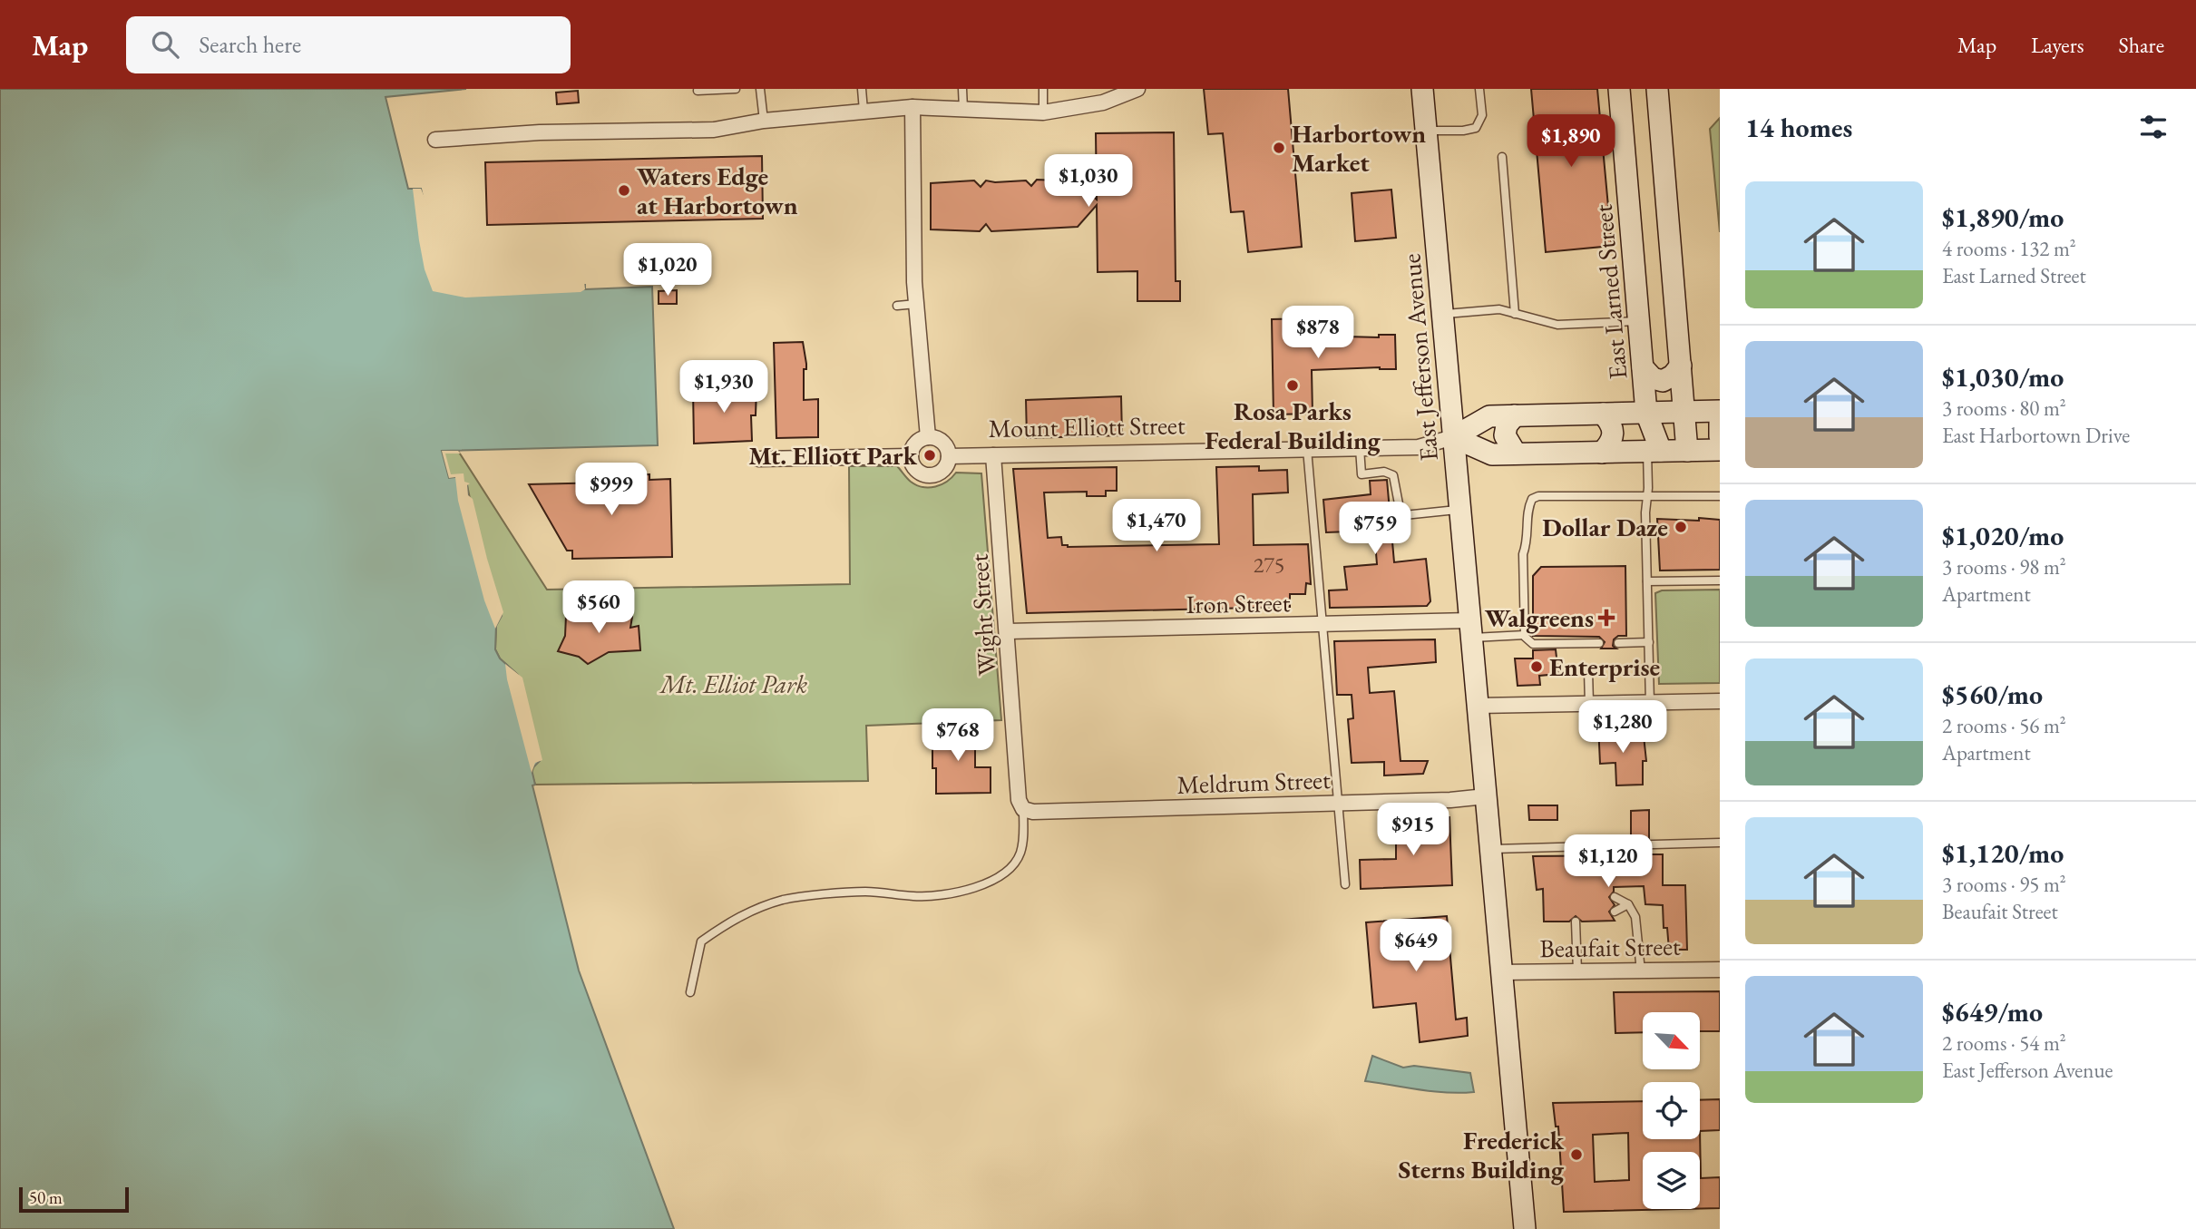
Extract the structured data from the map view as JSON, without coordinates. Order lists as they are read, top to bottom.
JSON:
{
  "streets": {
    "main road": ["East Larned Street", "East Jefferson Avenue", "Mount Elliott Street"],
    "street": [
      "Iron Street",
      "Wight Street",
      "Meldrum Street",
      "Beaufait Street"
    ]
  },
  "crossings": [
    ["East Larned Street", "Mount Elliott Street"],
    ["East Jefferson Avenue", "Mount Elliott Street"],
    ["East Jefferson Avenue", "Iron Street"],
    ["East Jefferson Avenue", "Meldrum Street"],
    ["East Jefferson Avenue", "Beaufait Street"],
    ["Mount Elliott Street", "Wight Street"],
    ["Iron Street", "Wight Street"],
    ["Wight Street", "Meldrum Street"]
  ],
  "parks": ["Mt. Elliot Park"],
  "places": {
    "other": [
      "Harbortown Market",
      "Waters Edge at Harbortown",
      "Rosa Parks Federal Building",
      "Mt. Elliott Park",
      "Dollar Daze",
      "Enterprise",
      "Frederick Sterns Building"
    ],
    "health": ["Walgreens"]
  },
  "house_numbers": ["275"],
  "scale_bar": "50 m",
  "north": "bottom right",
  "page": {
    "header": "Map",
    "search": "Search here",
    "nav": ["Map", "Layers", "Share"],
    "heading": "14 homes",
    "price": [
      "$1,890",
      "$1,030",
      "$1,020",
      "$878",
      "$1,930",
      "$999",
      "$1,470",
      "$759",
      "$560",
      "$1,280",
      "$768",
      "$915",
      "$1,120",
      "$649"
    ],
    "list": [
      {
        "name": "$1,890/mo",
        "note": "4 rooms · 132 m² · East Larned Street"
      },
      {
        "name": "$1,030/mo",
        "note": "3 rooms · 80 m² · East Harbortown Drive"
      },
      {
        "name": "$1,020/mo",
        "note": "3 rooms · 98 m² · Apartment"
      },
      {
        "name": "$560/mo",
        "note": "2 rooms · 56 m² · Apartment"
      },
      {
        "name": "$1,120/mo",
        "note": "3 rooms · 95 m² · Beaufait Street"
      },
      {
        "name": "$649/mo",
        "note": "2 rooms · 54 m² · East Jefferson Avenue"
      }
    ],
    "scale": "50 m"
  }
}
